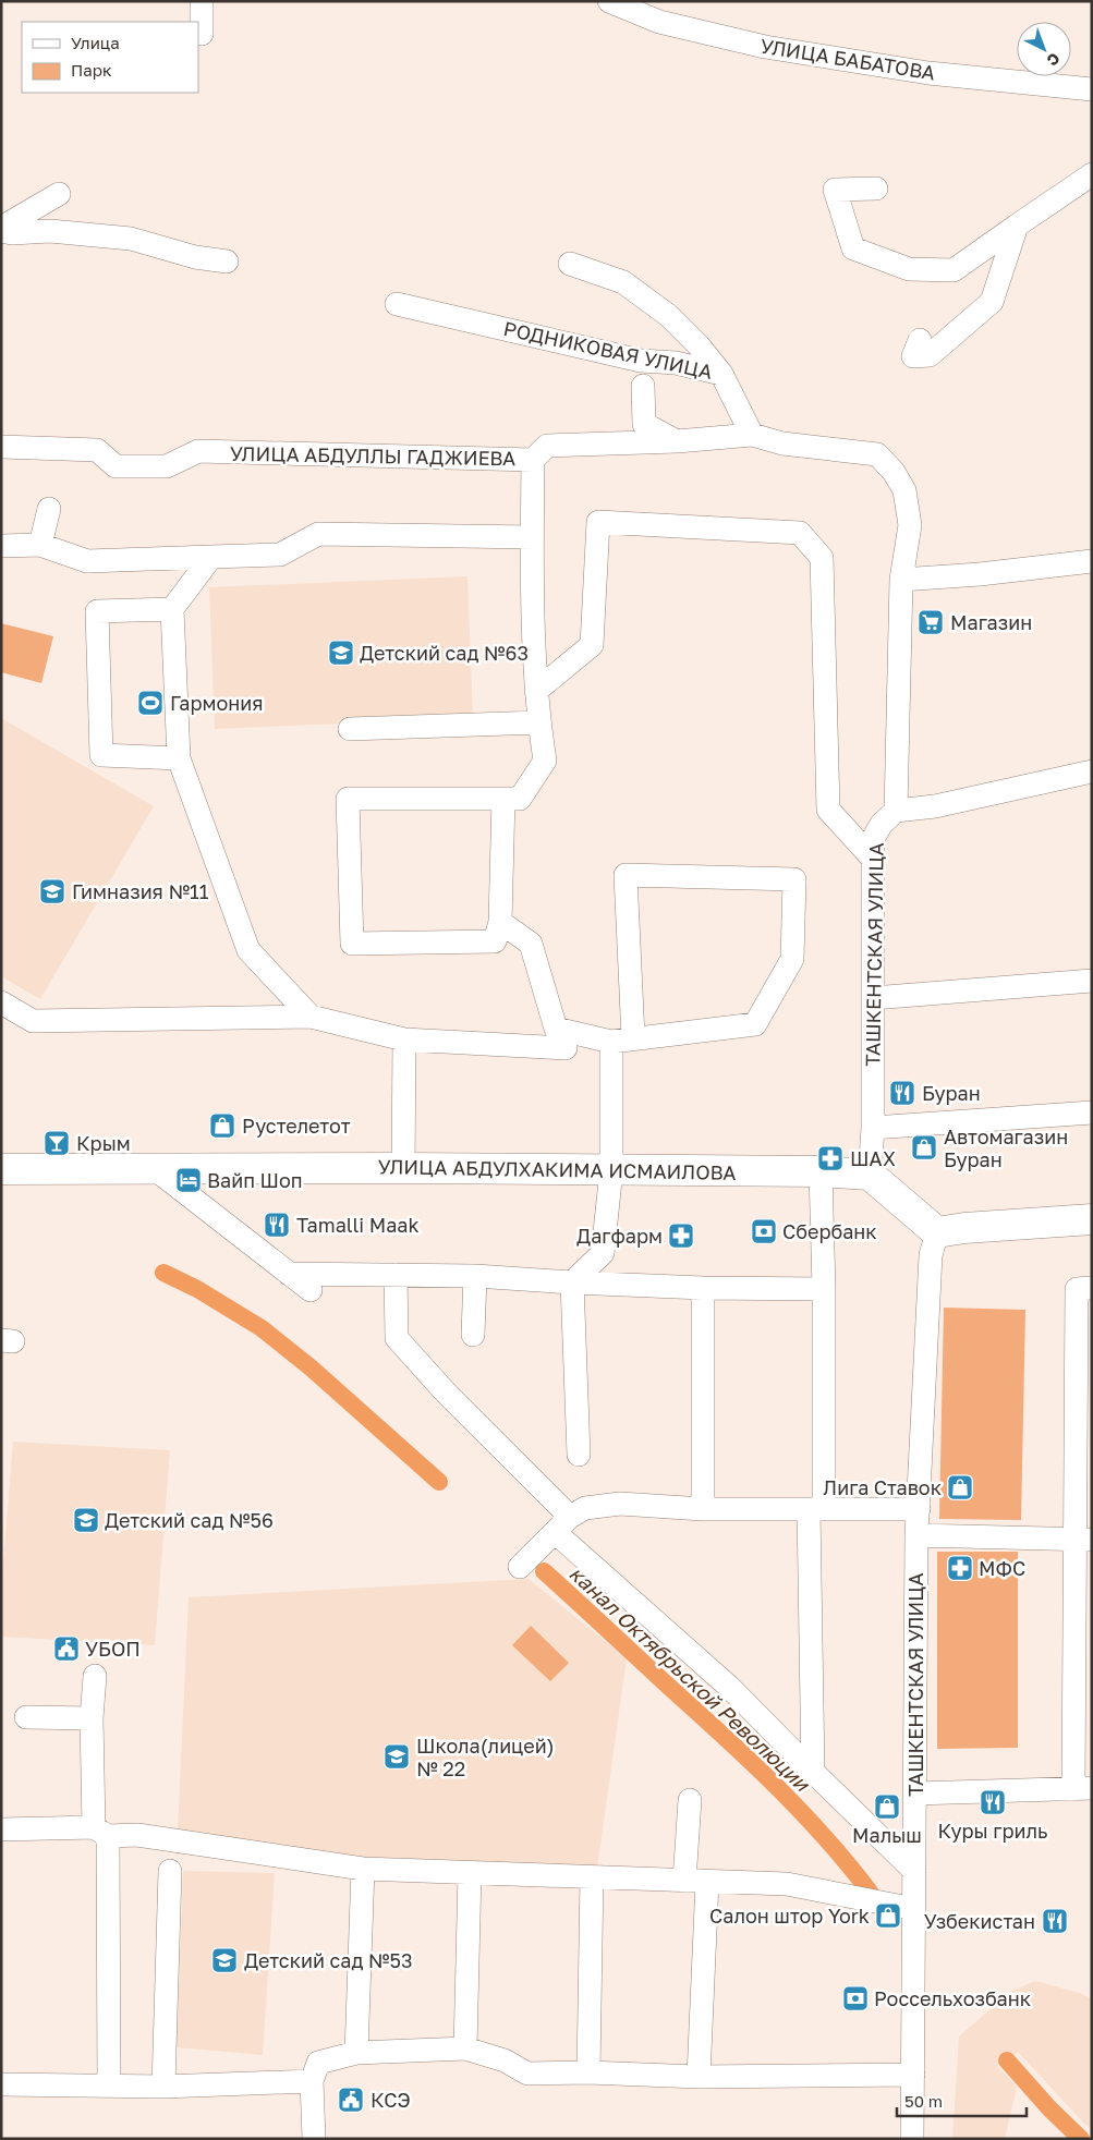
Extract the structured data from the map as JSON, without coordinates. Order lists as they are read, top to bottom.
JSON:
{
  "streets": {
    "main road": ["УЛИЦА АБДУЛХАКИМА ИСМАИЛОВА"],
    "street": [
      "УЛИЦА БАБАТОВА",
      "РОДНИКОВАЯ УЛИЦА",
      "УЛИЦА АБДУЛЛЫ ГАДЖИЕВА",
      "ТАШКЕНТСКАЯ УЛИЦА"
    ]
  },
  "crossings": [
    ["РОДНИКОВАЯ УЛИЦА", "УЛИЦА АБДУЛЛЫ ГАДЖИЕВА"],
    ["ТАШКЕНТСКАЯ УЛИЦА", "УЛИЦА АБДУЛХАКИМА ИСМАИЛОВА"]
  ],
  "water": ["канал Октябрьской Революции"],
  "places": {
    "supermarket": ["Магазин"],
    "school or university": [
      "Детский сад №63",
      "Гимназия №11",
      "Детский сад №56",
      "Школа(лицей) № 22",
      "Детский сад №53"
    ],
    "sports": ["Гармония"],
    "restaurant": [
      "Буран",
      "Tamalli Maak",
      "Куры гриль",
      "Узбекистан"
    ],
    "shop": [
      "Рустелетот",
      "Автомагазин Буран",
      "Лига Ставок",
      "Малыш",
      "Салон штор York"
    ],
    "bar": ["Крым"],
    "pharmacy": ["ШАХ", "Дагфарм", "МФС"],
    "hotel": ["Вайп Шоп"],
    "bank": ["Сбербанк", "Россельхозбанк"],
    "public building": ["УБОП", "КСЭ"]
  },
  "legend": ["Улица", "Парк"],
  "scale_bar": "50 m",
  "north": "bottom right"
}
